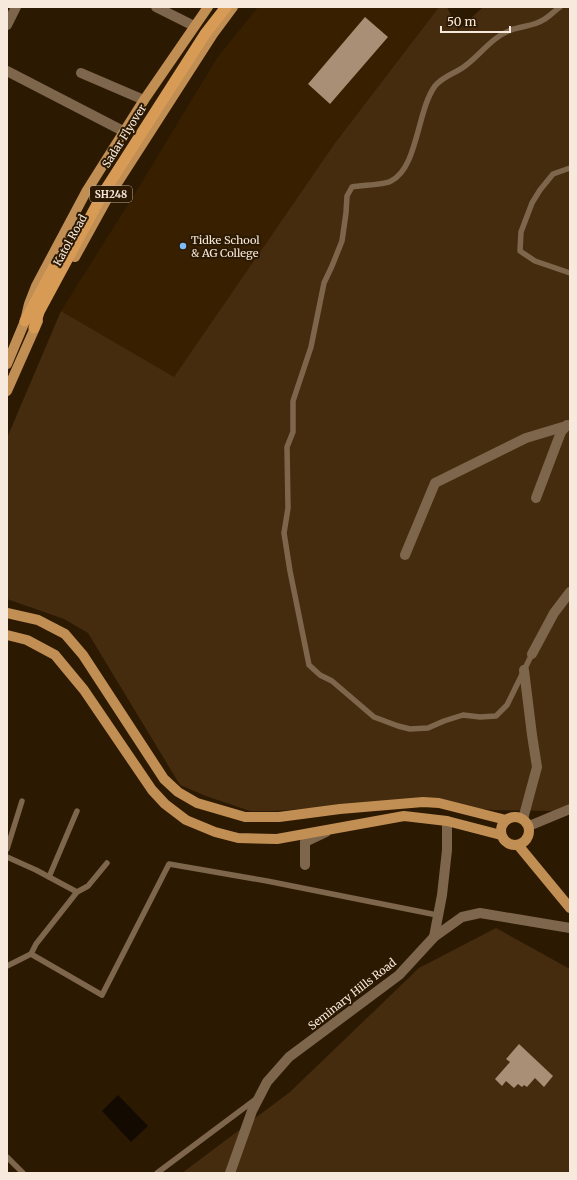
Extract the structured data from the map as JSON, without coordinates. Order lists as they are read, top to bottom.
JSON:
{
  "streets": {
    "highway": ["Sadar Flyover"],
    "main road": ["SH248", "Katol Road"],
    "street": ["Seminary Hills Road"]
  },
  "crossings": [
    ["Sadar Flyover", "Katol Road"]
  ],
  "places": ["Tidke School & AG College"],
  "scale_bar": "50 m"
}
